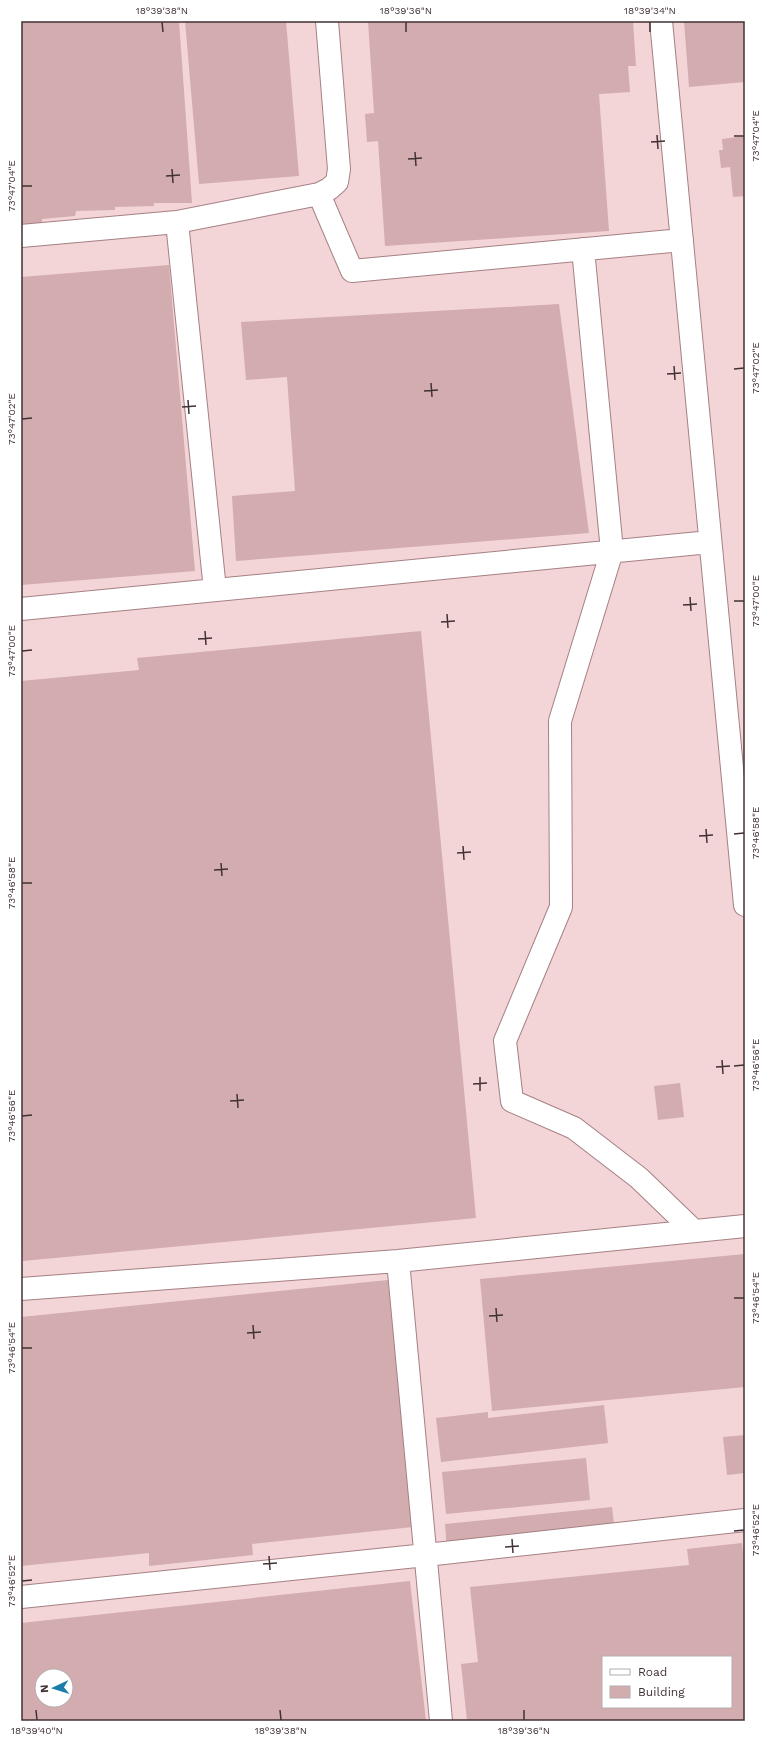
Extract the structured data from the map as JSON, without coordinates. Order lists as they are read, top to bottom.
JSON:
{
  "legend": ["Road", "Building"],
  "north": "left",
  "coordinates": [
    "18°39'38\"N",
    "18°39'36\"N",
    "18°39'34\"N",
    "73°47'04\"E",
    "73°47'02\"E",
    "73°47'00\"E",
    "73°46'58\"E",
    "73°46'56\"E",
    "73°46'54\"E",
    "73°46'52\"E",
    "18°39'40\"N"
  ]
}
